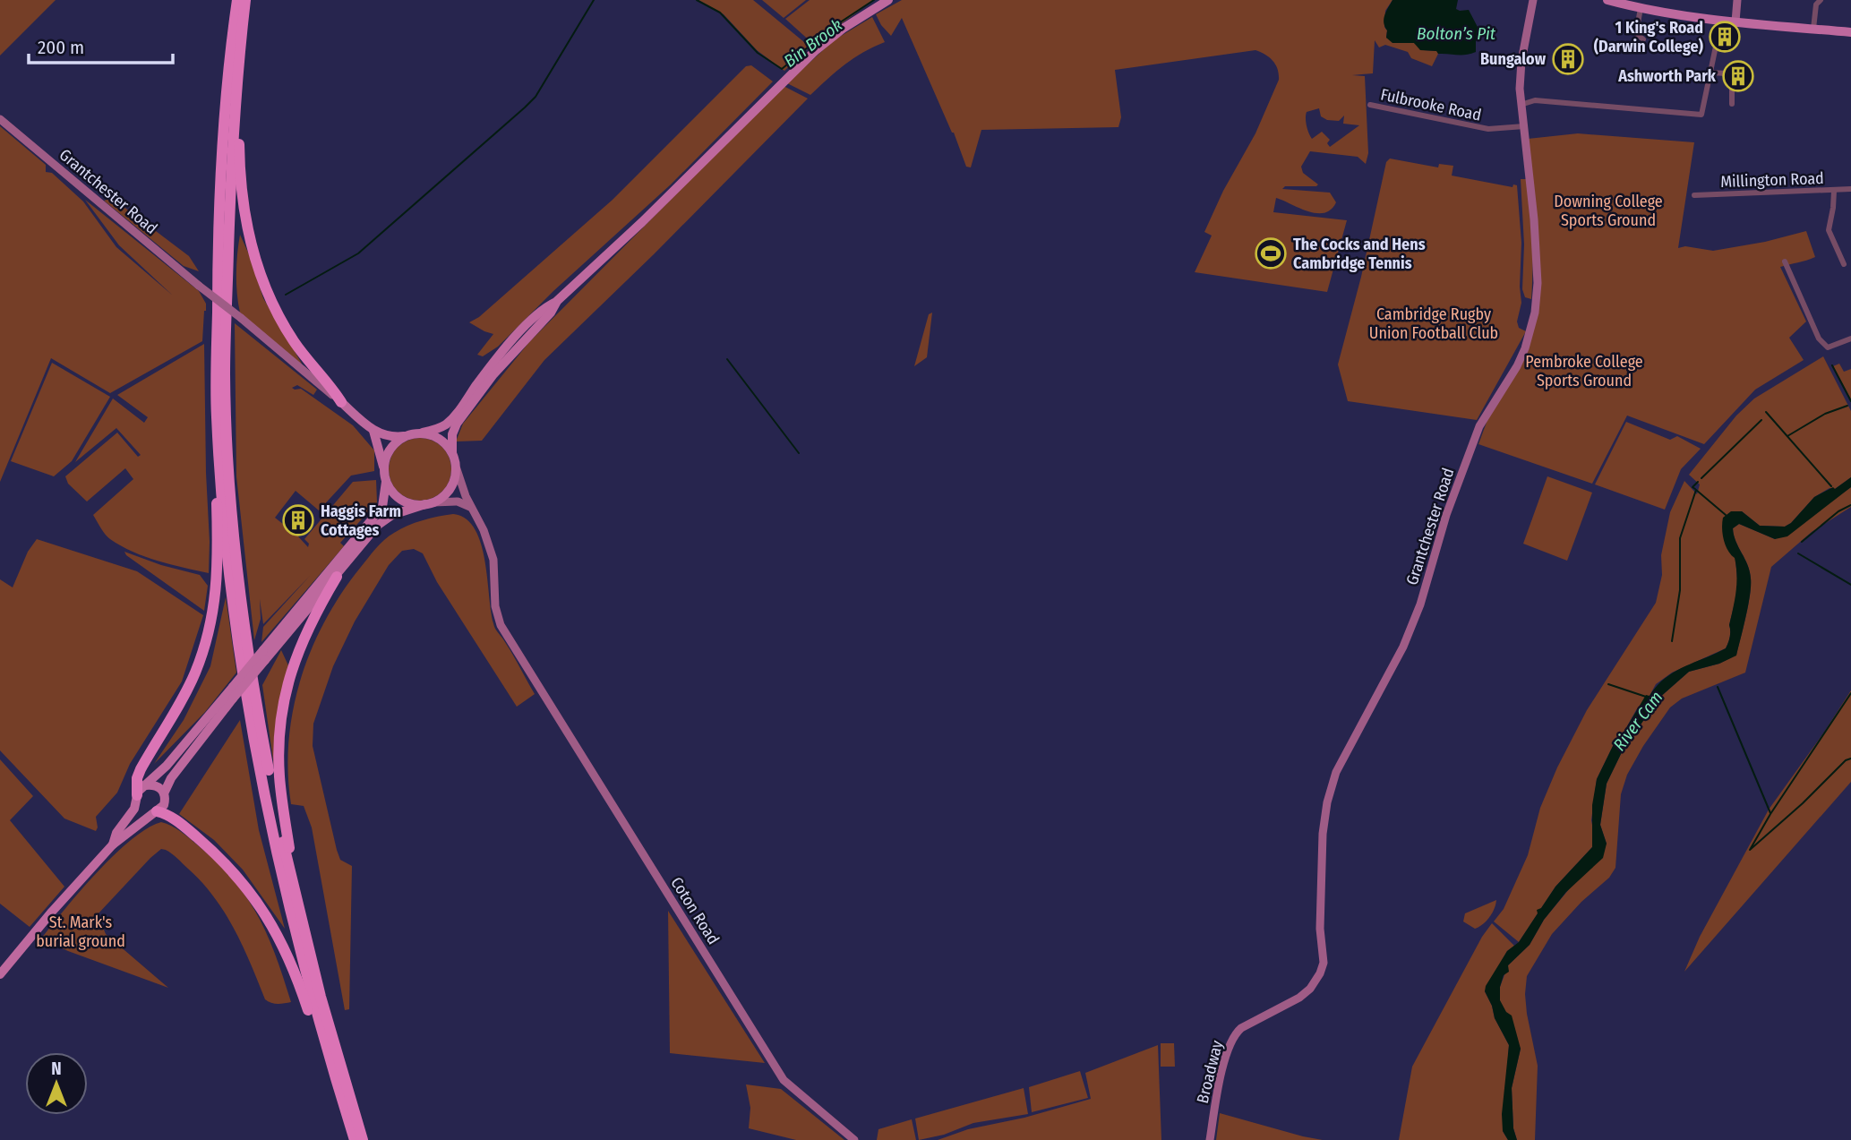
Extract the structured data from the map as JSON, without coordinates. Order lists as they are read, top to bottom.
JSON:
{
  "streets": {
    "street": [
      "Fulbrooke Road",
      "Millington Road",
      "Grantchester Road",
      "Coton Road",
      "Broadway"
    ]
  },
  "crossings": [
    ["Fulbrooke Road", "Grantchester Road"],
    ["Grantchester Road", "Broadway"]
  ],
  "water": ["Bolton’s Pit", "Bin Brook", "River Cam"],
  "parks": [
    "Downing College Sports Ground",
    "Cambridge Rugby Union Football Club",
    "Pembroke College Sports Ground",
    "St. Mark's burial ground"
  ],
  "places": {
    "building": [
      "1 King's Road (Darwin College)",
      "Bungalow",
      "Ashworth Park",
      "Haggis Farm Cottages"
    ],
    "sports": ["The Cocks and Hens Cambridge Tennis"]
  },
  "scale_bar": "200 m",
  "north": "top"
}
